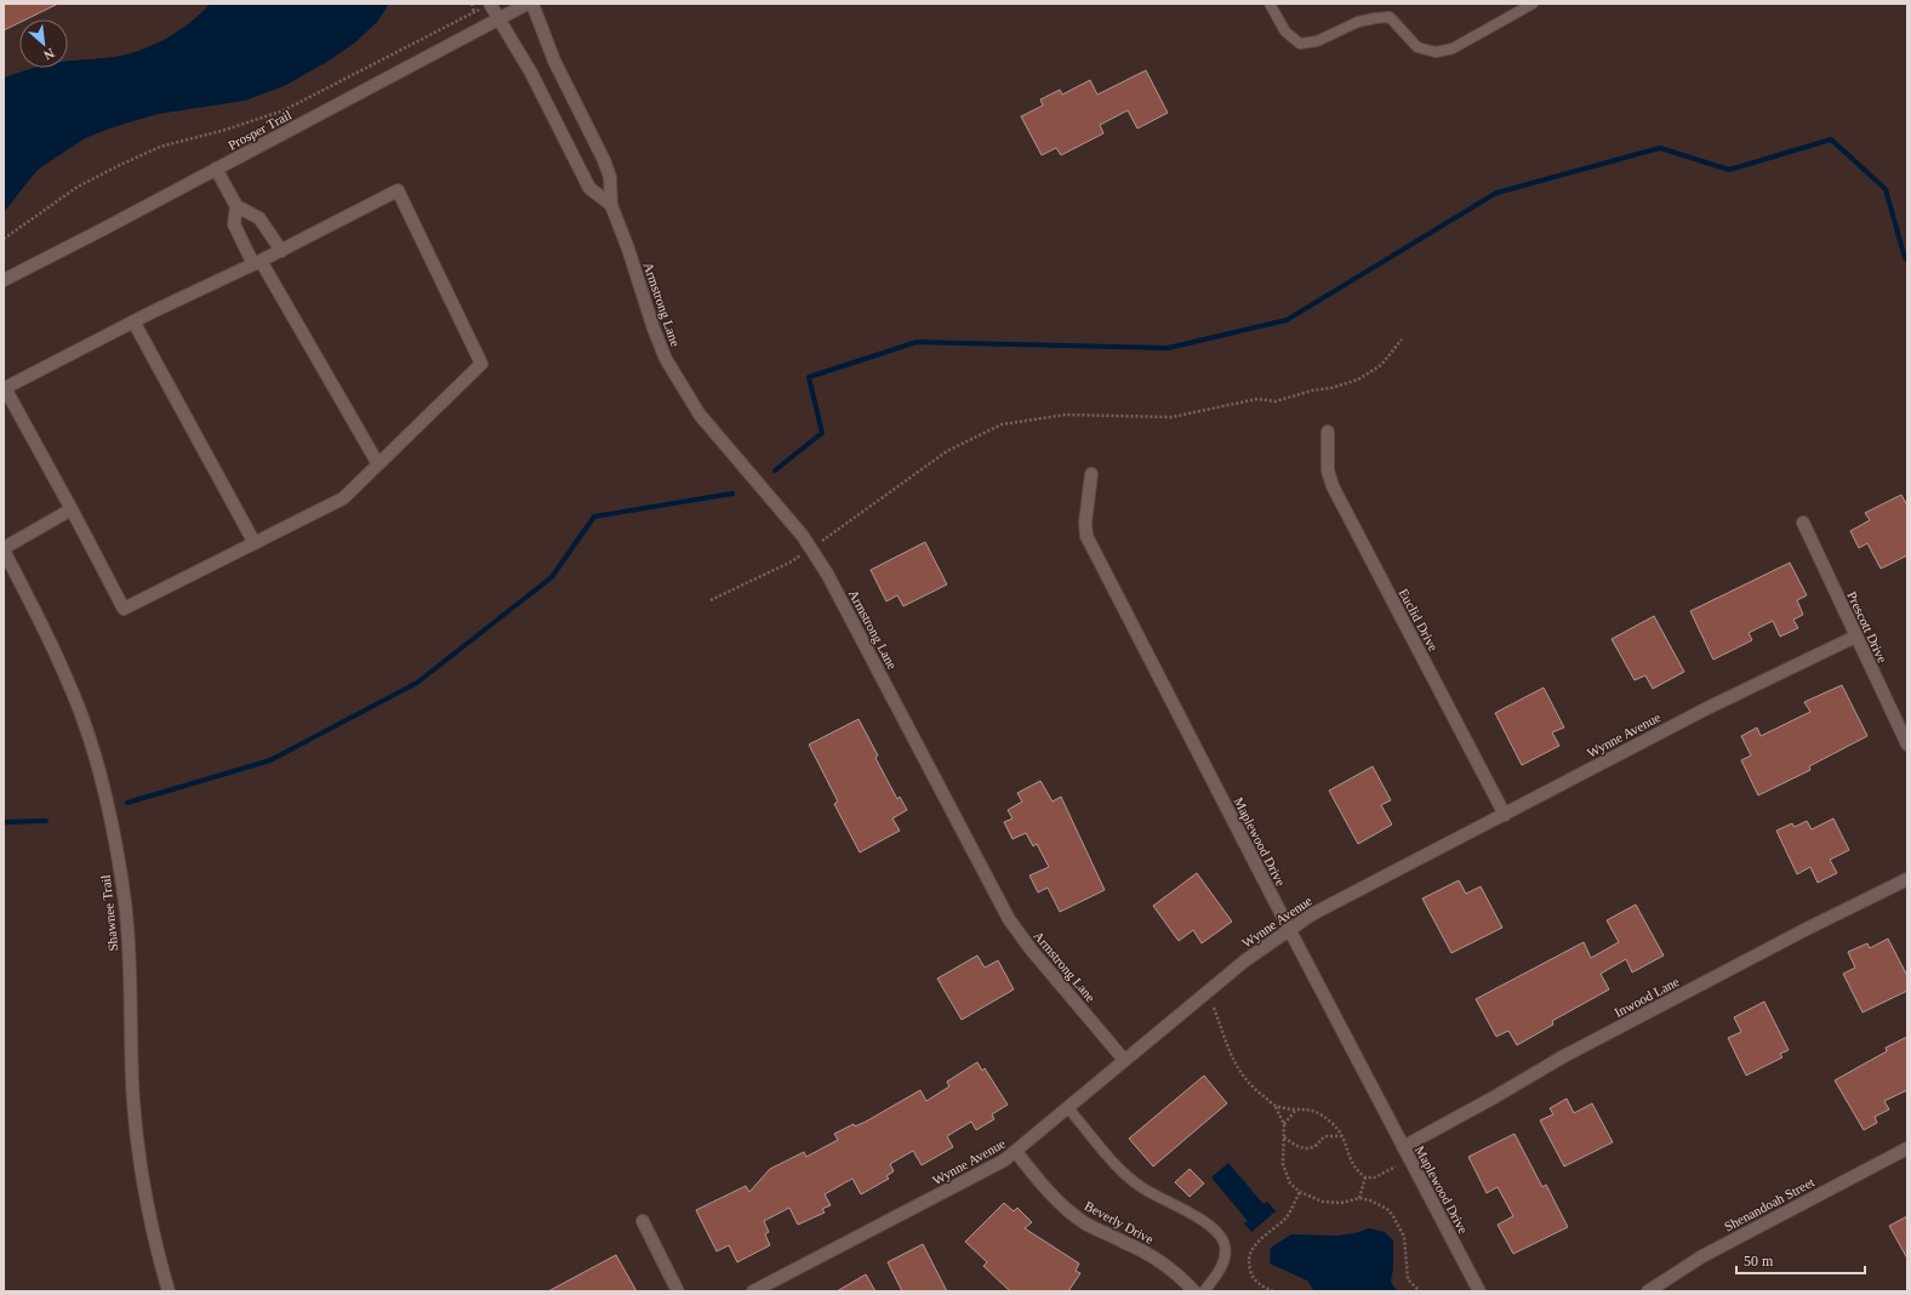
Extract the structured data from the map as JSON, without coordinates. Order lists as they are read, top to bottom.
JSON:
{
  "streets": {
    "street": [
      "Prosper Trail",
      "Armstrong Lane",
      "Euclid Drive",
      "Prescott Drive",
      "Wynne Avenue",
      "Maplewood Drive",
      "Shawnee Trail",
      "Inwood Lane",
      "Shenandoah Street",
      "Beverly Drive"
    ]
  },
  "crossings": [
    ["Armstrong Lane", "Wynne Avenue"],
    ["Euclid Drive", "Wynne Avenue"],
    ["Prescott Drive", "Wynne Avenue"],
    ["Wynne Avenue", "Maplewood Drive"],
    ["Wynne Avenue", "Beverly Drive"],
    ["Maplewood Drive", "Inwood Lane"]
  ],
  "scale_bar": "50 m",
  "north": "bottom right"
}
